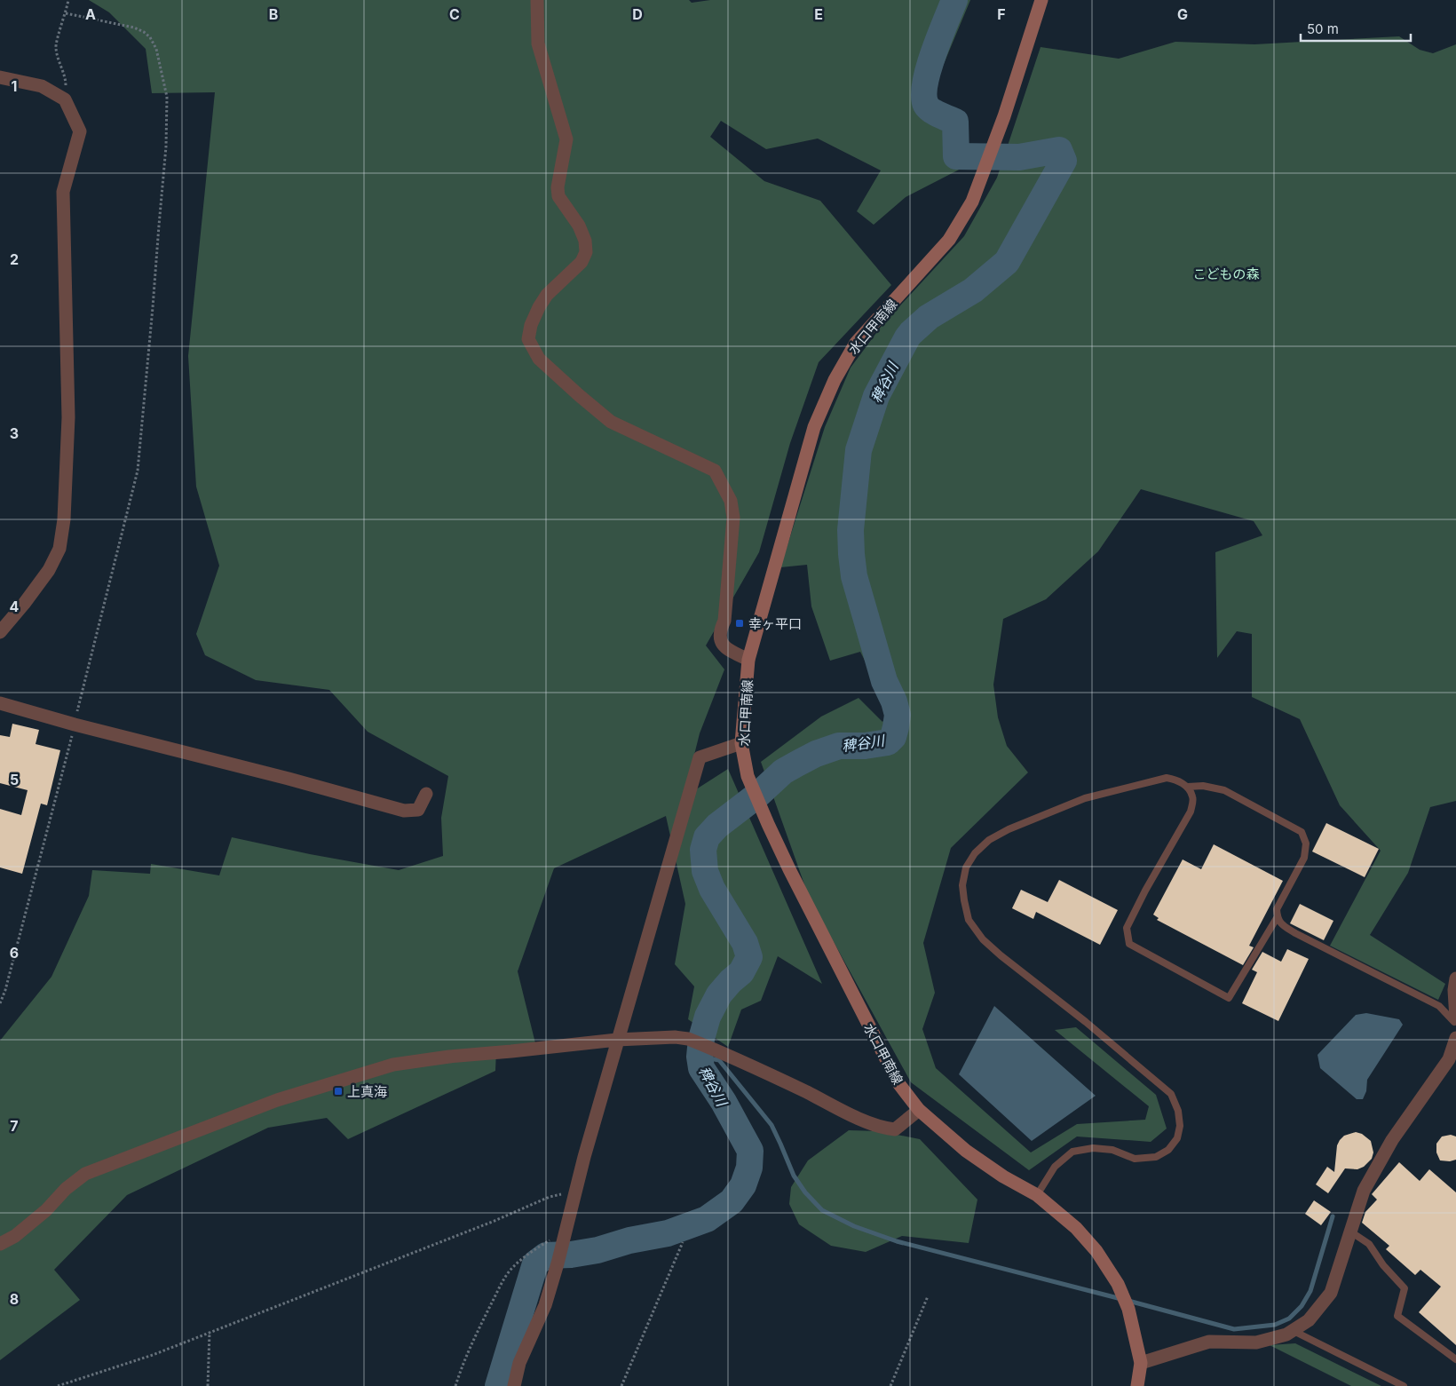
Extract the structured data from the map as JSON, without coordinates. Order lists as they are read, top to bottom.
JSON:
{
  "streets": {
    "main road": ["水口甲南線"]
  },
  "water": ["稗谷川"],
  "parks": ["こどもの森"],
  "places": {
    "transit": ["幸ヶ平口", "上真海"]
  },
  "scale_bar": "50 m",
  "grid": {
    "columns": [
      "A",
      "B",
      "C",
      "D",
      "E",
      "F",
      "G"
    ],
    "rows": [
      "1",
      "2",
      "3",
      "4",
      "5",
      "6",
      "7",
      "8"
    ]
  }
}
